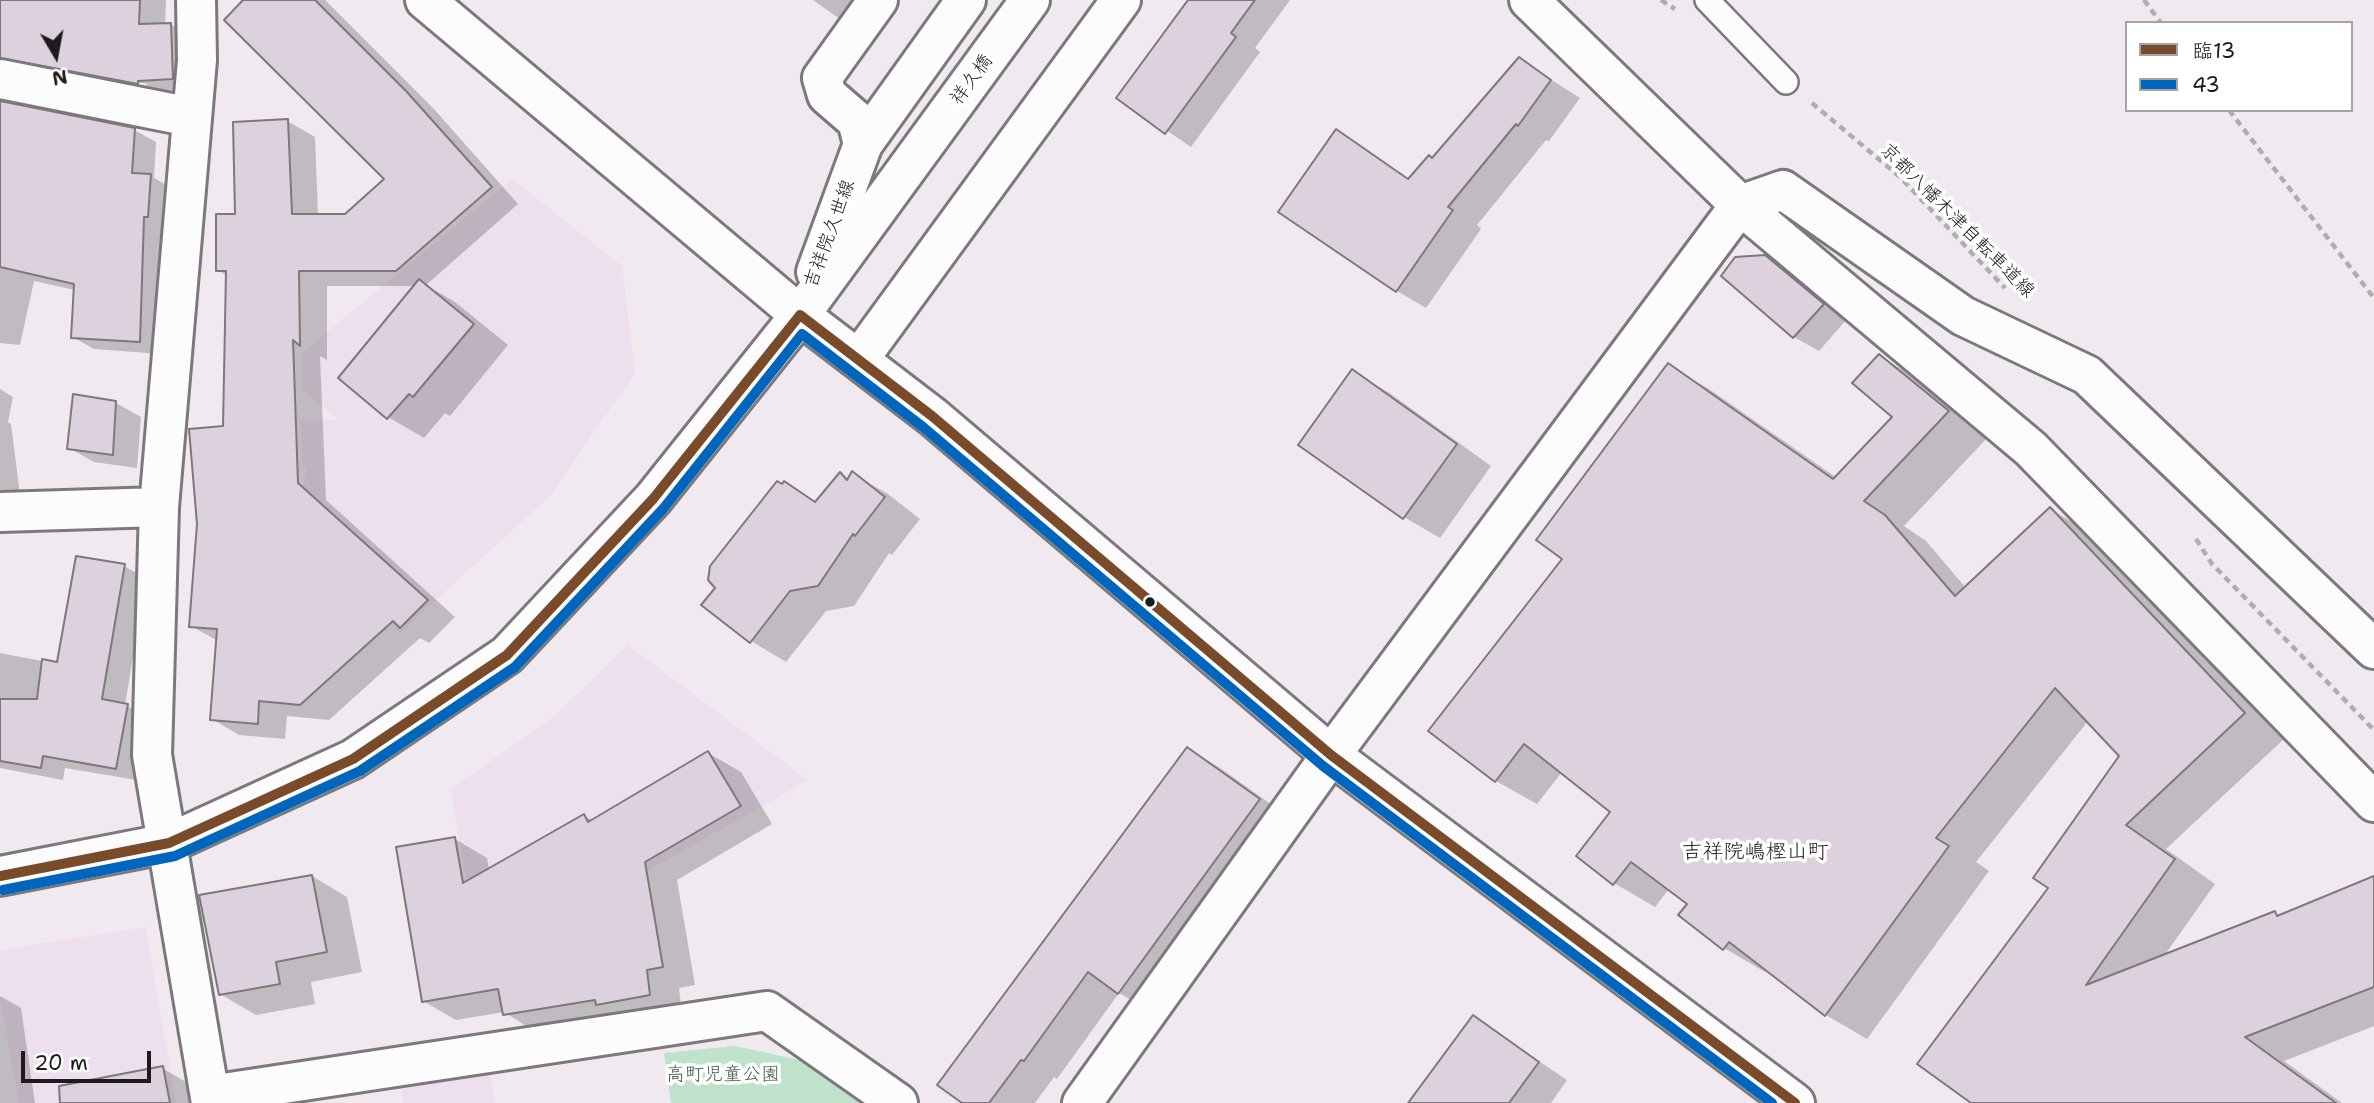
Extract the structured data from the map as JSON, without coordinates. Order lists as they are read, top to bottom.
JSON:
{
  "streets": {
    "street": ["祥久橋", "吉祥院久世線"],
    "path": ["京都八幡木津自転車道線"]
  },
  "crossings": [
    ["祥久橋", "吉祥院久世線"]
  ],
  "districts": ["吉祥院嶋樫山町"],
  "parks": ["高町児童公園"],
  "lines": ["transit line 臨13", "transit line 43"],
  "legend": ["臨13", "43"],
  "scale_bar": "20 m",
  "north": "bottom"
}
